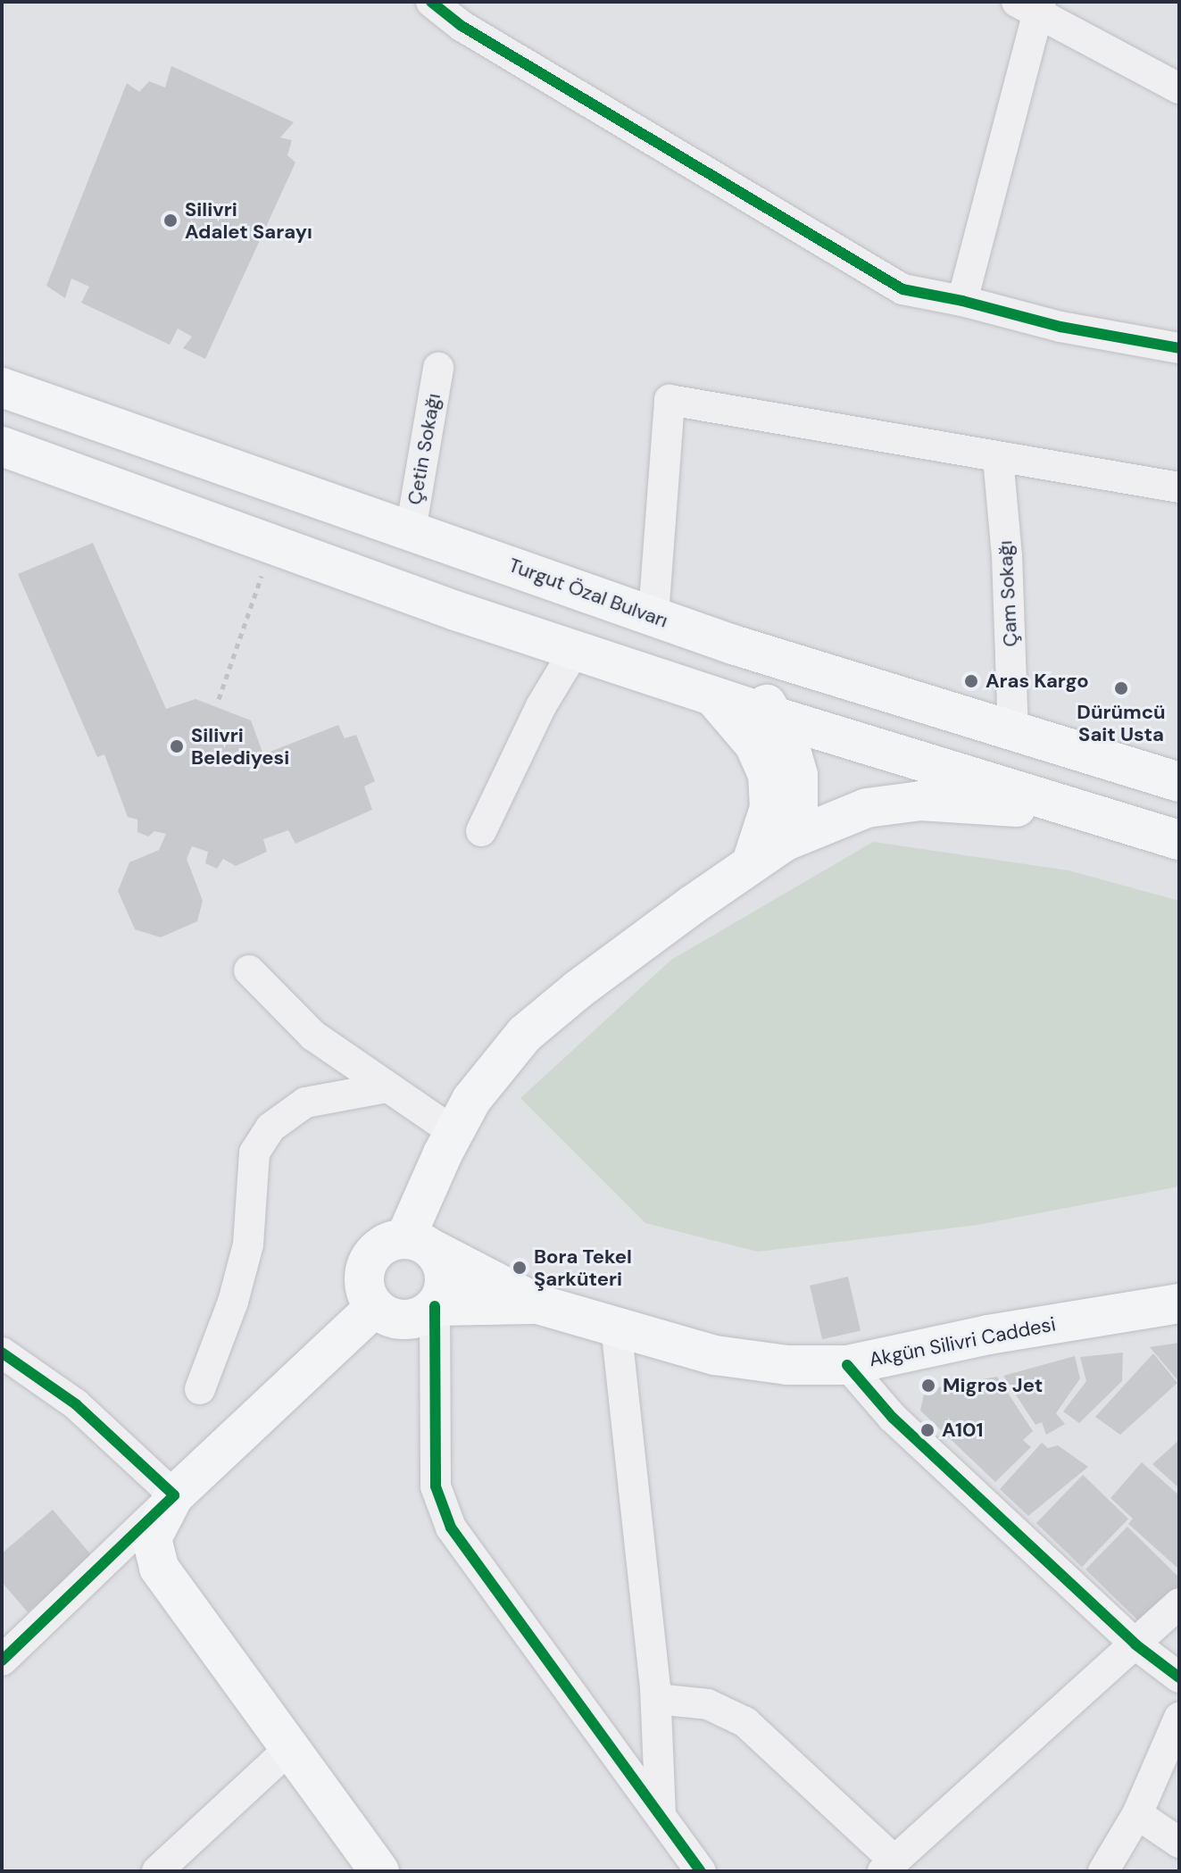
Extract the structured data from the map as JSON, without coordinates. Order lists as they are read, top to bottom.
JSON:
{
  "streets": {
    "main road": ["Turgut Özal Bulvarı", "Akgün Silivri Caddesi"],
    "street": ["Çetin Sokağı", "Çam Sokağı"]
  },
  "crossings": [
    ["Çetin Sokağı", "Turgut Özal Bulvarı"],
    ["Turgut Özal Bulvarı", "Çam Sokağı"]
  ],
  "places": [
    "Silivri Adalet Sarayı",
    "Aras Kargo",
    "Dürümcü Sait Usta",
    "Silivri Belediyesi",
    "Bora Tekel Şarküteri",
    "Migros Jet",
    "A101"
  ]
}
